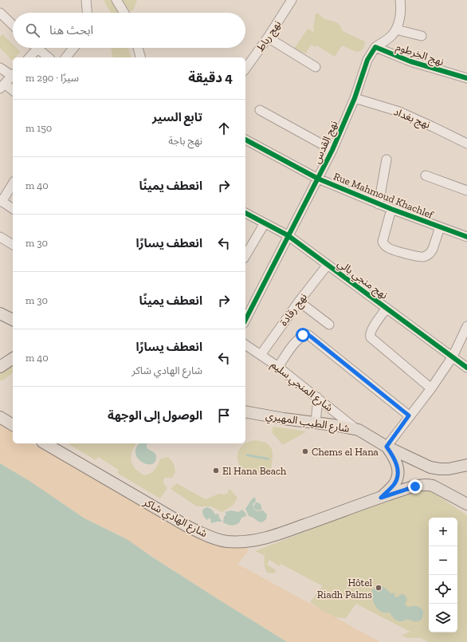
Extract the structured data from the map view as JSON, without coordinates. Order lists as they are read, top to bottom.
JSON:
{
  "streets": {
    "main road": ["شارع الطيب المهيري", "شارع الهادي شاكر"],
    "street": [
      "نهج رباط",
      "نهج الخرطوم",
      "نهج بغداد",
      "نهج القدس",
      "Rue Mahmoud Khachlef",
      "نهج منجي بالي",
      "نهج رقادة",
      "شارع المنجي سليم"
    ]
  },
  "crossings": [
    ["نهج الخرطوم", "نهج القدس"],
    ["نهج بغداد", "نهج القدس"],
    ["نهج القدس", "Rue Mahmoud Khachlef"],
    ["نهج القدس", "نهج منجي بالي"],
    ["نهج منجي بالي", "نهج رقادة"],
    ["نهج رقادة", "شارع المنجي سليم"],
    ["شارع المنجي سليم", "شارع الطيب المهيري"]
  ],
  "places": ["Chems el Hana", "El Hana Beach", "Hôtel Riadh Palms"],
  "page": {
    "search": "ابحث هنا",
    "heading": ["4 دقيقة", "سيرًا · 290 m"],
    "list": [
      ["تابع السير", "نهج باجة", "150 m"],
      ["انعطف يمينًا", "40 m"],
      ["انعطف يسارًا", "30 m"],
      ["انعطف يمينًا", "30 m"],
      ["انعطف يسارًا", "شارع الهادي شاكر", "40 m"],
      "الوصول إلى الوجهة"
    ],
    "map_buttons": ["+", "−"]
  }
}
